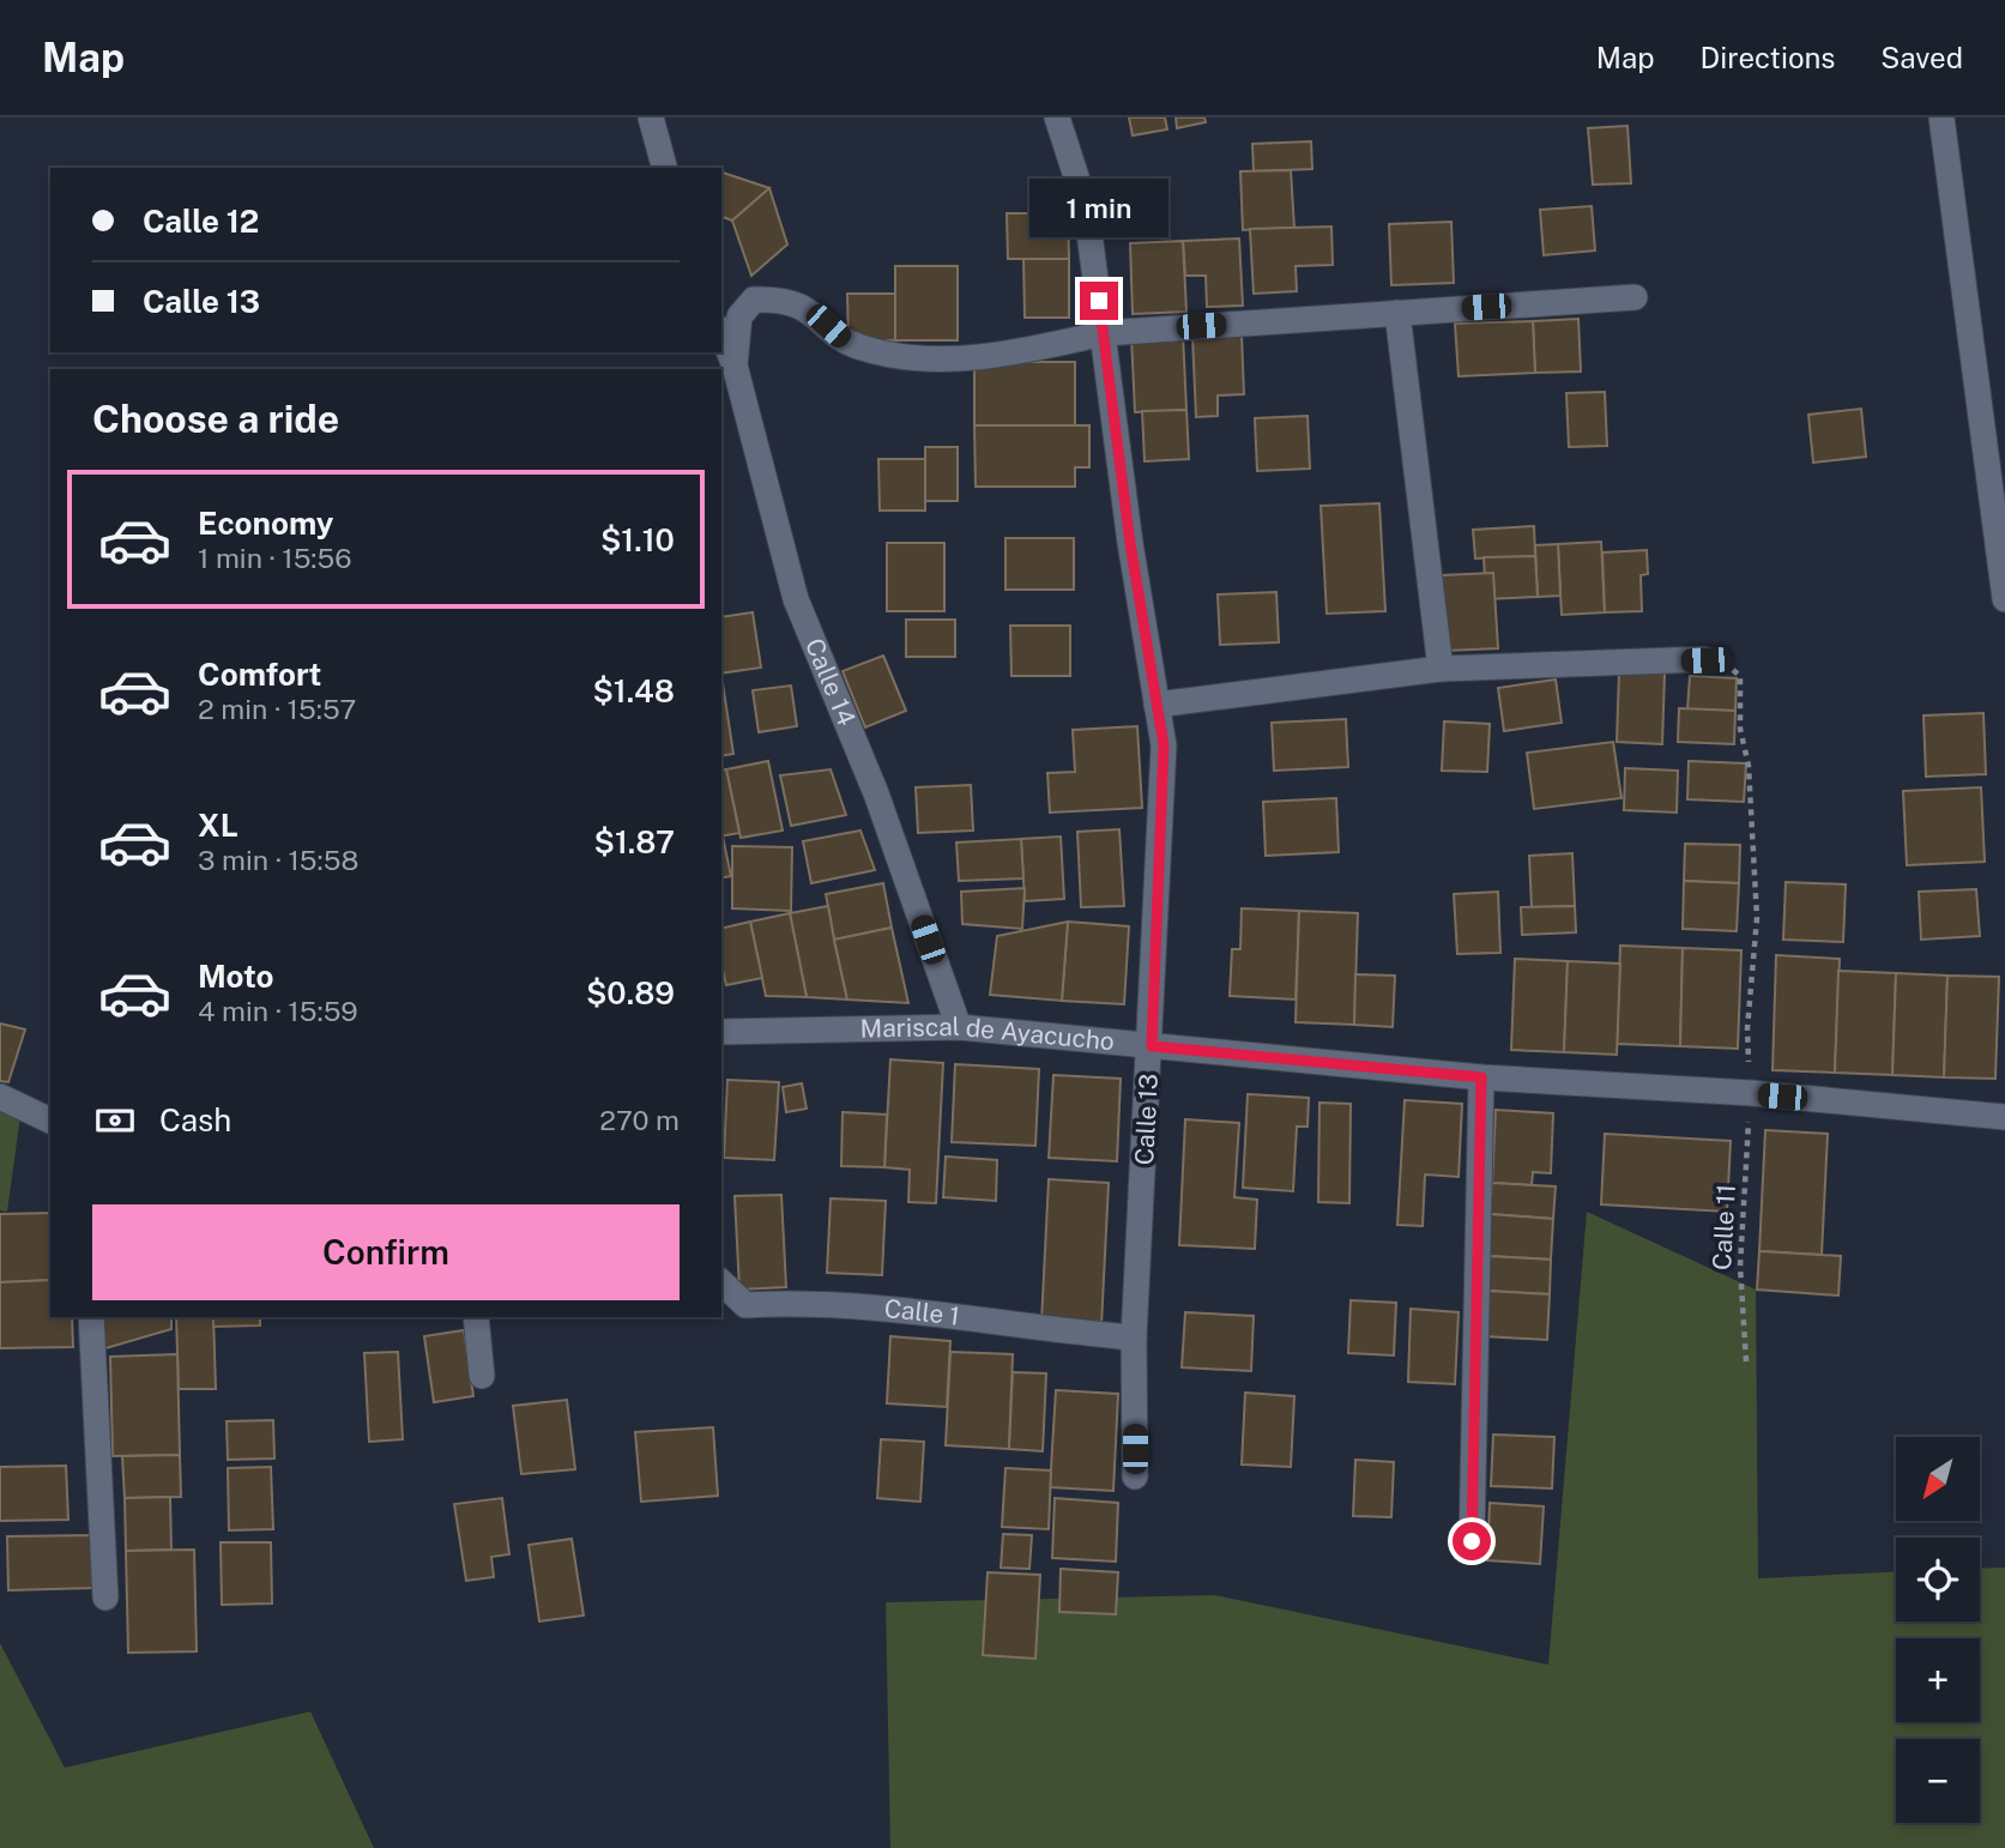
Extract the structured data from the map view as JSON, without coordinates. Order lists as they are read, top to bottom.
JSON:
{
  "streets": {
    "street": [
      "Calle 14",
      "Mariscal de Ayacucho",
      "Calle 13",
      "Calle 1"
    ],
    "path": ["Calle 11"]
  },
  "crossings": [
    ["Calle 14", "Mariscal de Ayacucho"],
    ["Mariscal de Ayacucho", "Calle 13"],
    ["Mariscal de Ayacucho", "Calle 11"],
    ["Calle 13", "Calle 1"]
  ],
  "north": "bottom left",
  "page": {
    "header": "Map",
    "nav": ["Map", "Directions", "Saved"],
    "banner": ["Calle 12", "Calle 13"],
    "bubble": "1 min",
    "heading": "Choose a ride",
    "list": [
      {
        "name": "Economy",
        "note": "1 min · 15:56",
        "value": "$1.10"
      },
      {
        "name": "Comfort",
        "note": "2 min · 15:57",
        "value": "$1.48"
      },
      {
        "name": "XL",
        "note": "3 min · 15:58",
        "value": "$1.87"
      },
      {
        "name": "Moto",
        "note": "4 min · 15:59",
        "value": "$0.89"
      }
    ],
    "pay": ["Cash", "270 m"],
    "buttons": "Confirm",
    "map_buttons": ["+", "−"]
  }
}
